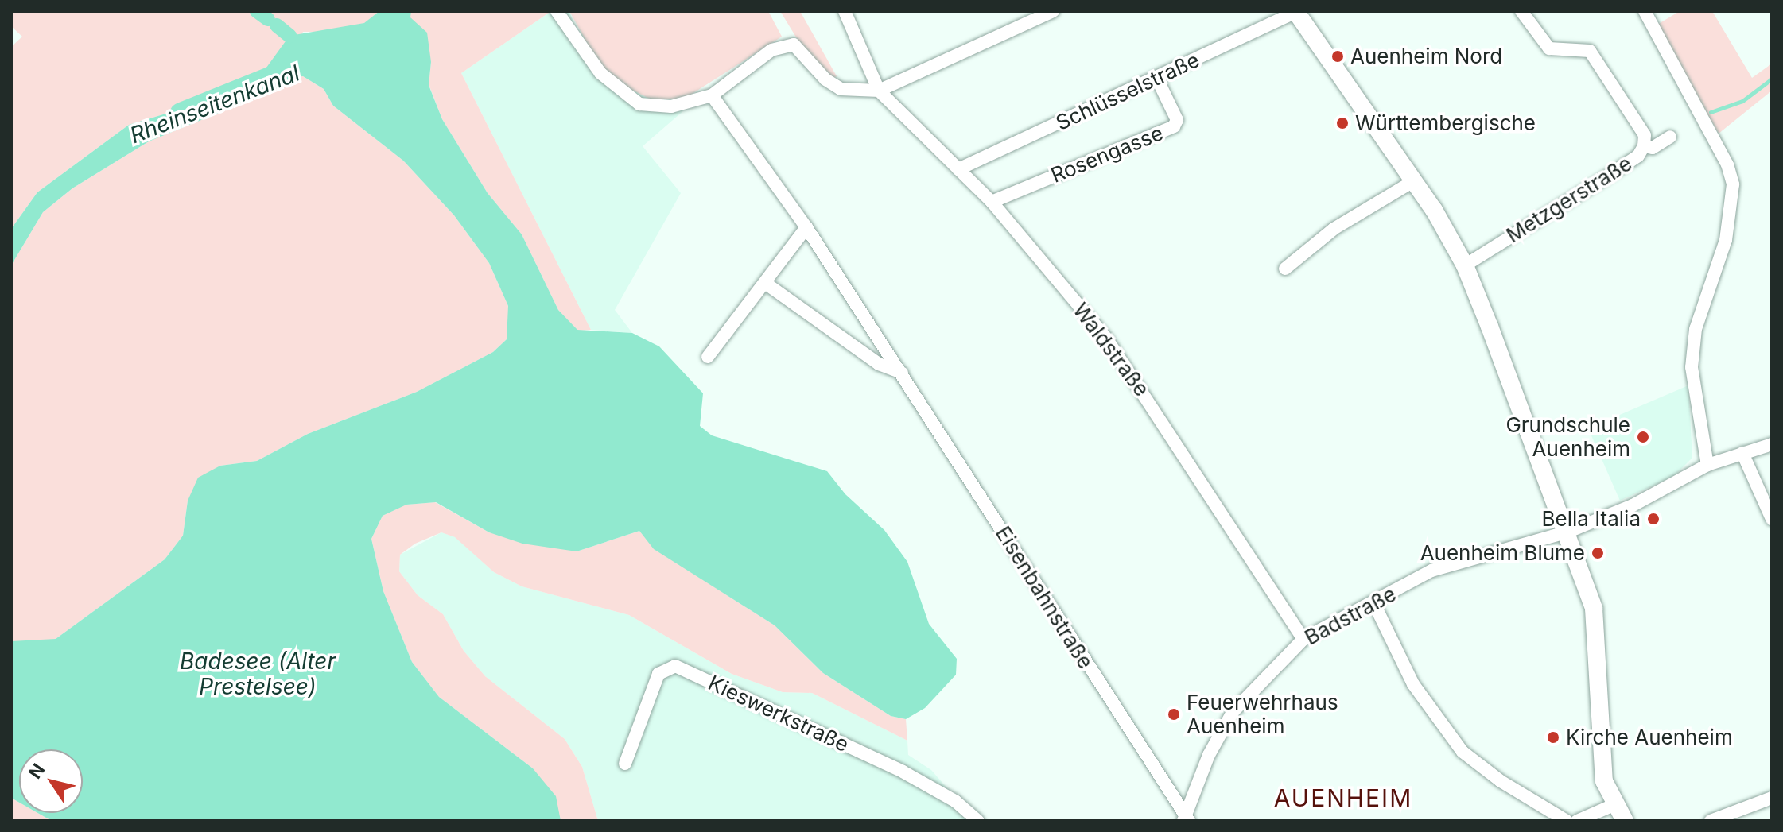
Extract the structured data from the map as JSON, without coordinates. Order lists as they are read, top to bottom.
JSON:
{
  "streets": {
    "street": [
      "Schlüsselstraße",
      "Rosengasse",
      "Metzgerstraße",
      "Waldstraße",
      "Eisenbahnstraße",
      "Badstraße",
      "Kieswerkstraße"
    ]
  },
  "crossings": [
    ["Schlüsselstraße", "Rosengasse"],
    ["Schlüsselstraße", "Waldstraße"],
    ["Rosengasse", "Waldstraße"],
    ["Waldstraße", "Badstraße"],
    ["Eisenbahnstraße", "Badstraße"]
  ],
  "districts": ["AUENHEIM"],
  "water": ["Rheinseitenkanal", "Badesee (Alter Prestelsee)"],
  "places": [
    "Auenheim Nord",
    "Württembergische",
    "Grundschule Auenheim",
    "Bella Italia",
    "Auenheim Blume",
    "Feuerwehrhaus Auenheim",
    "Kirche Auenheim"
  ],
  "north": "top left"
}
